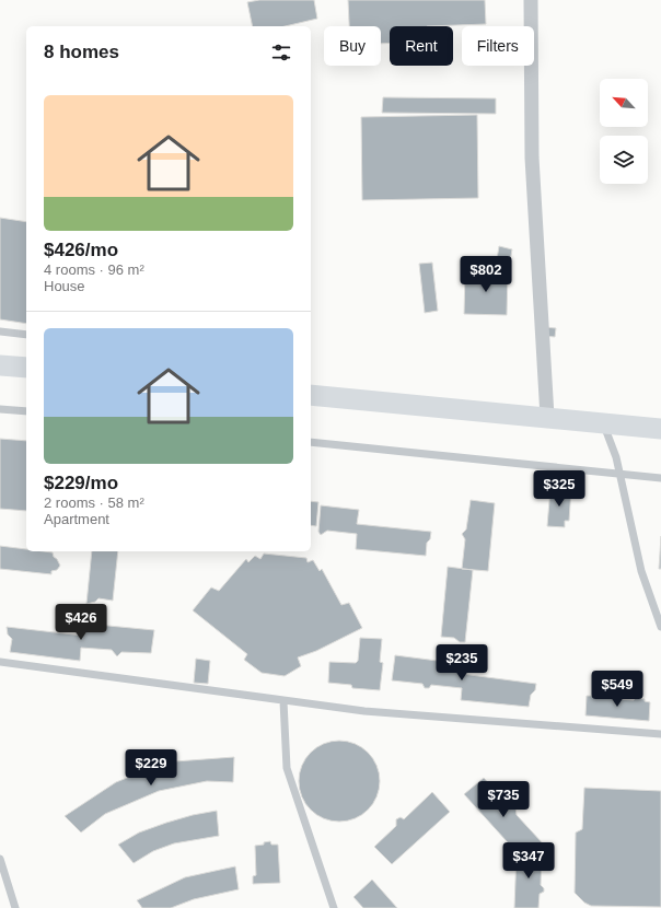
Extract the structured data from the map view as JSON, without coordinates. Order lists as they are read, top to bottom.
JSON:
{
  "north": "top left",
  "page": {
    "chip": ["Buy", "Rent", "Filters"],
    "heading": "8 homes",
    "list": [
      {
        "name": "$426/mo",
        "note": "4 rooms · 96 m² · House"
      },
      {
        "name": "$229/mo",
        "note": "2 rooms · 58 m² · Apartment"
      }
    ],
    "price": [
      "$802",
      "$325",
      "$426",
      "$235",
      "$549",
      "$229",
      "$735",
      "$347"
    ]
  }
}
